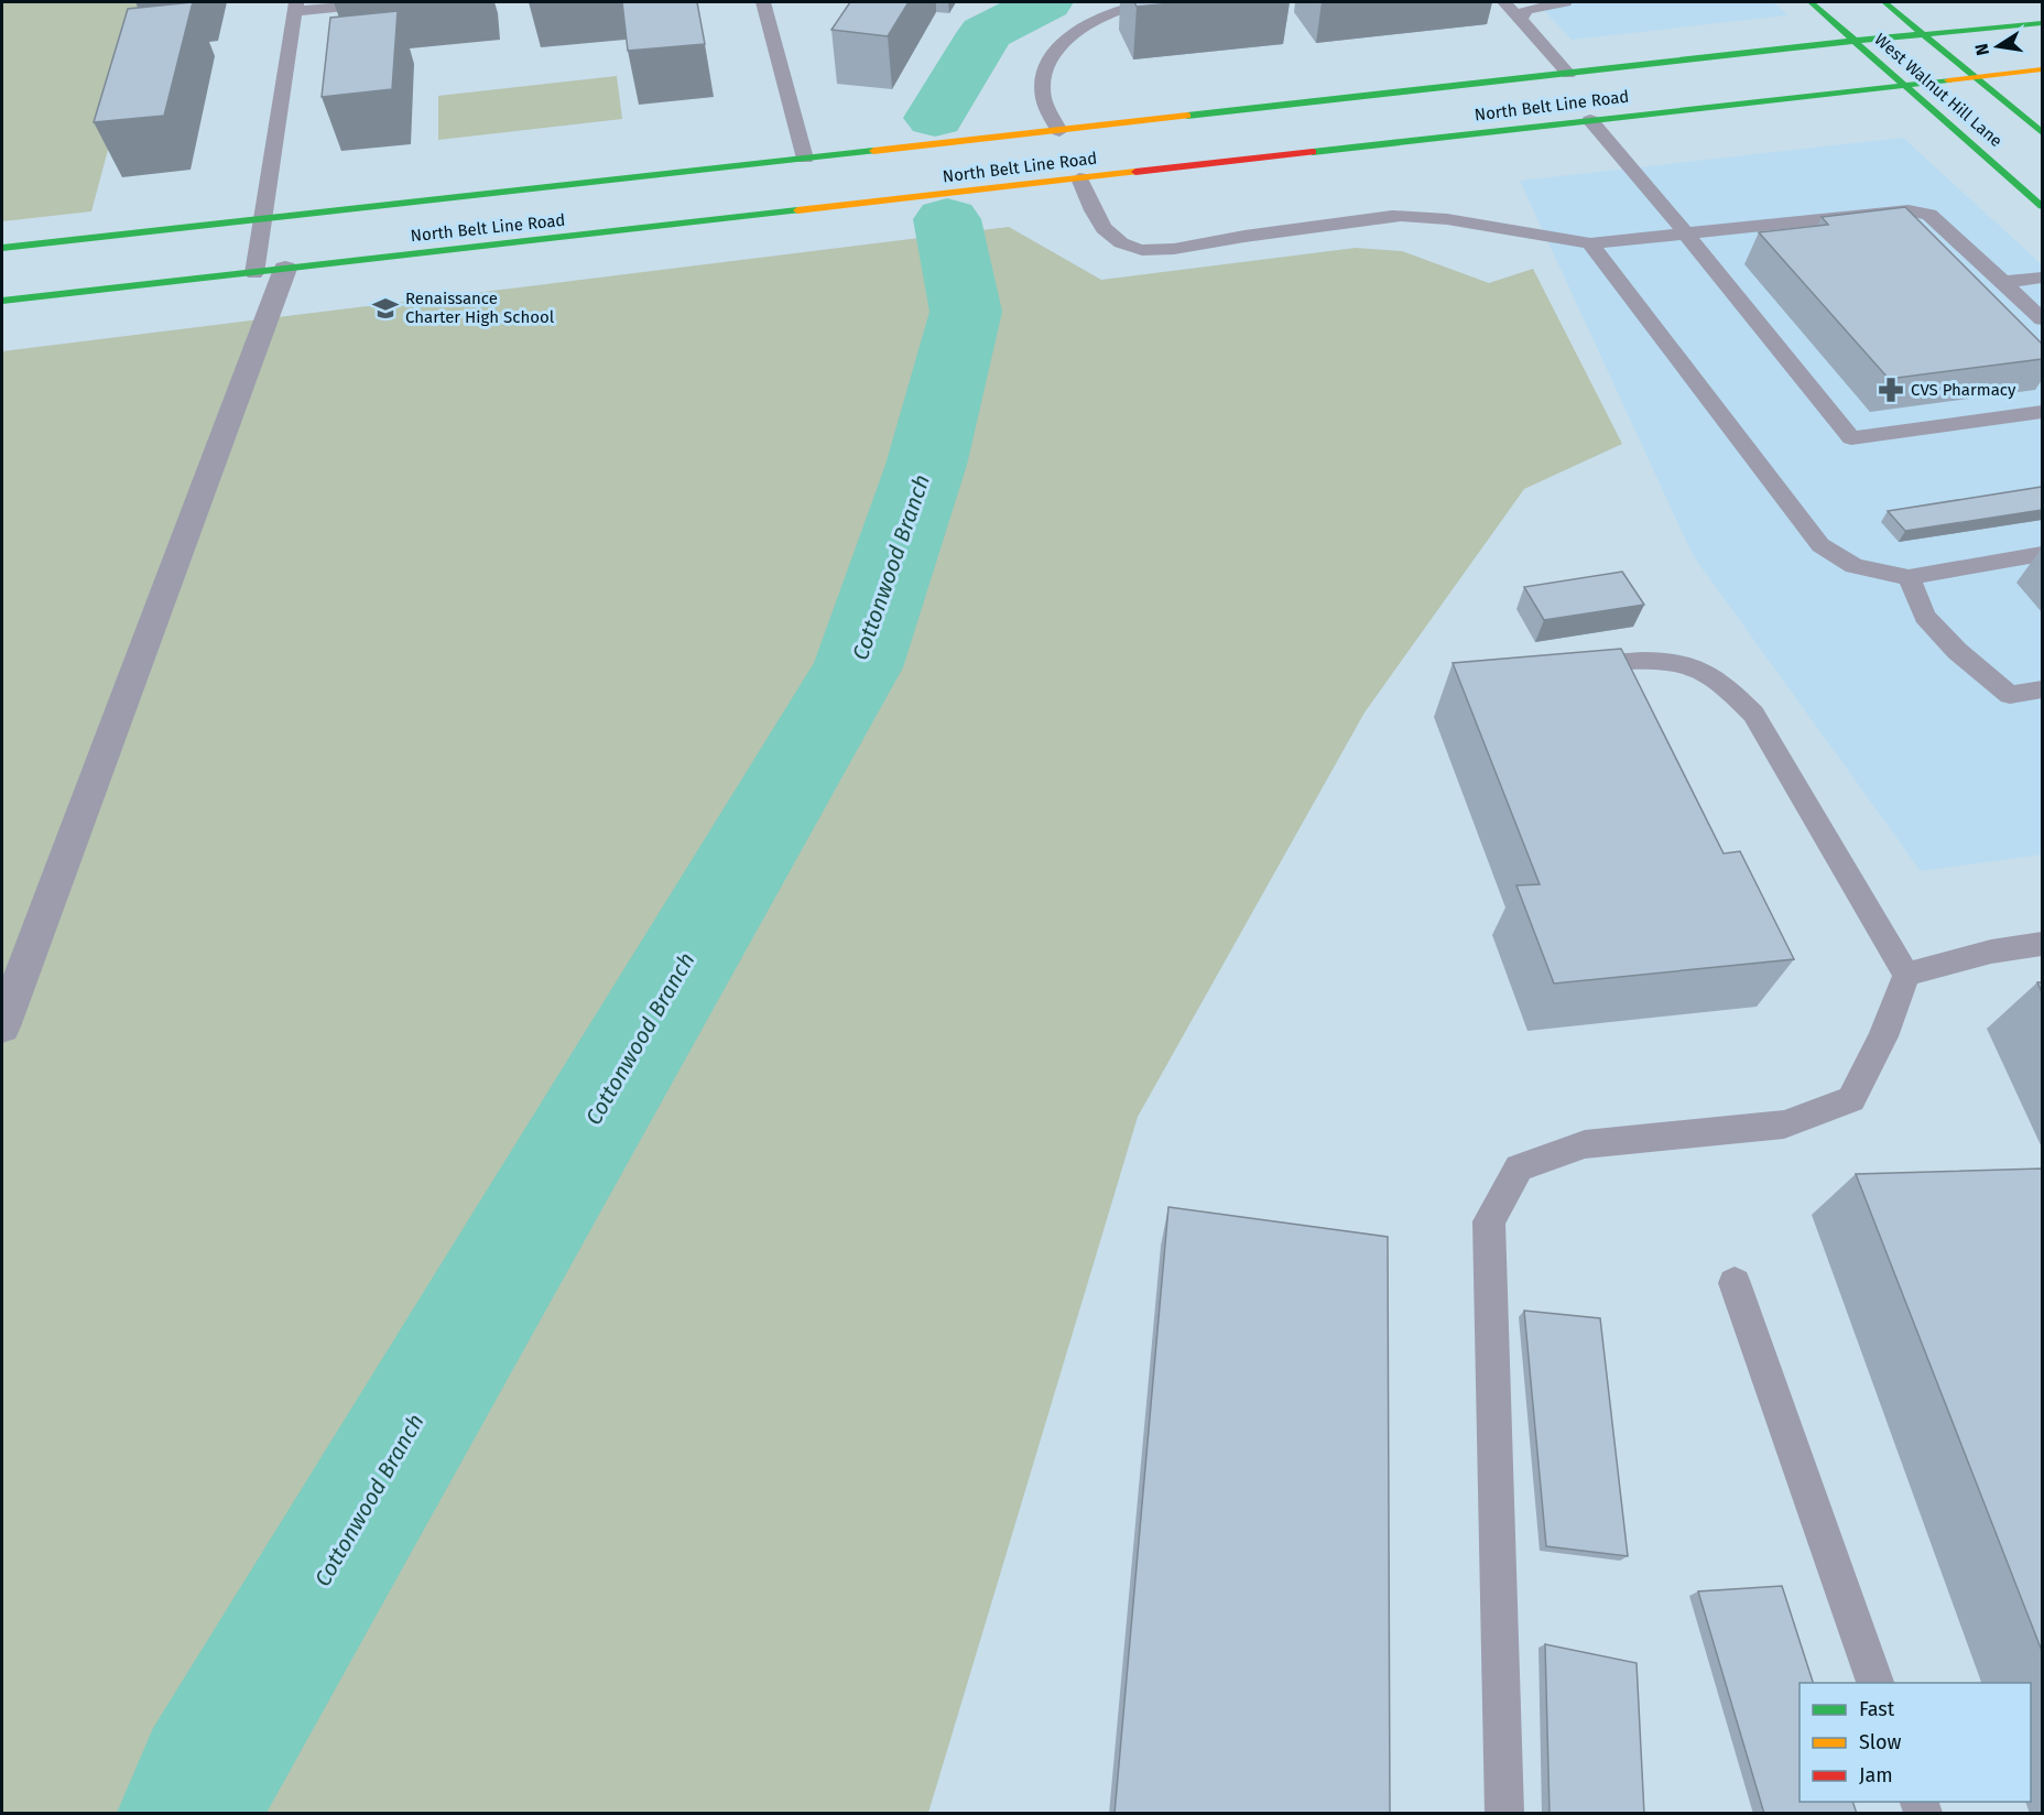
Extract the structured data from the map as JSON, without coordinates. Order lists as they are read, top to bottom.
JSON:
{
  "streets": {
    "main road": ["West Walnut Hill Lane", "North Belt Line Road"]
  },
  "crossings": [
    ["West Walnut Hill Lane", "North Belt Line Road"]
  ],
  "water": ["Cottonwood Branch"],
  "places": {
    "school or university": ["Renaissance Charter High School"],
    "pharmacy": ["CVS Pharmacy"]
  },
  "legend": ["Fast", "Slow", "Jam"],
  "north": "left"
}
